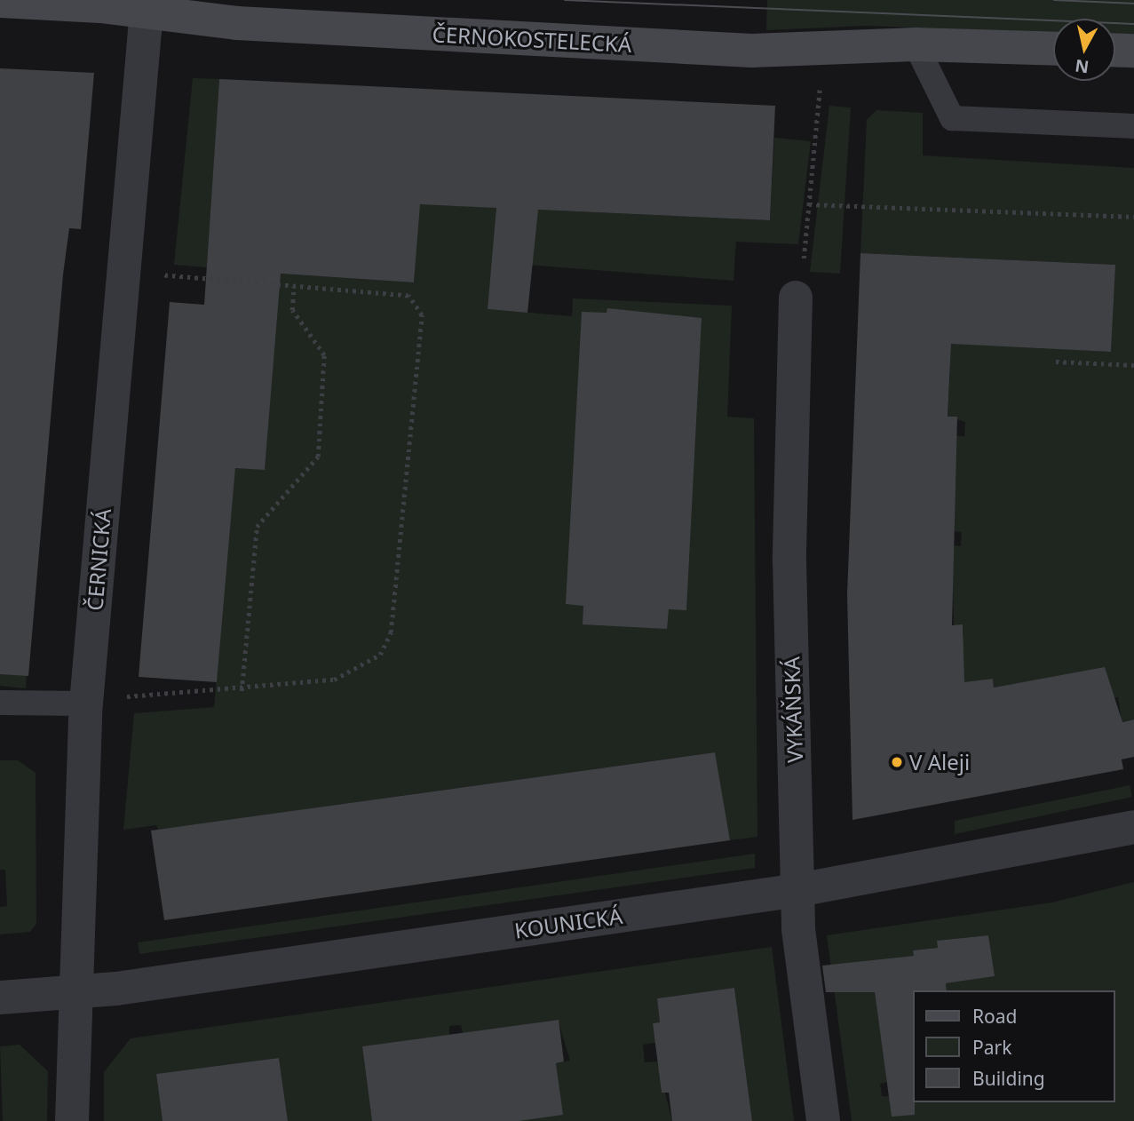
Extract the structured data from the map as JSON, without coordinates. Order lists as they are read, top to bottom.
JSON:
{
  "streets": {
    "main road": ["ČERNOKOSTELECKÁ"],
    "street": ["ČERNICKÁ", "VYKÁŇSKÁ", "KOUNICKÁ"]
  },
  "crossings": [
    ["ČERNOKOSTELECKÁ", "ČERNICKÁ"],
    ["ČERNICKÁ", "KOUNICKÁ"],
    ["VYKÁŇSKÁ", "KOUNICKÁ"]
  ],
  "places": ["V Aleji"],
  "legend": ["Road", "Park", "Building"],
  "north": "bottom"
}
